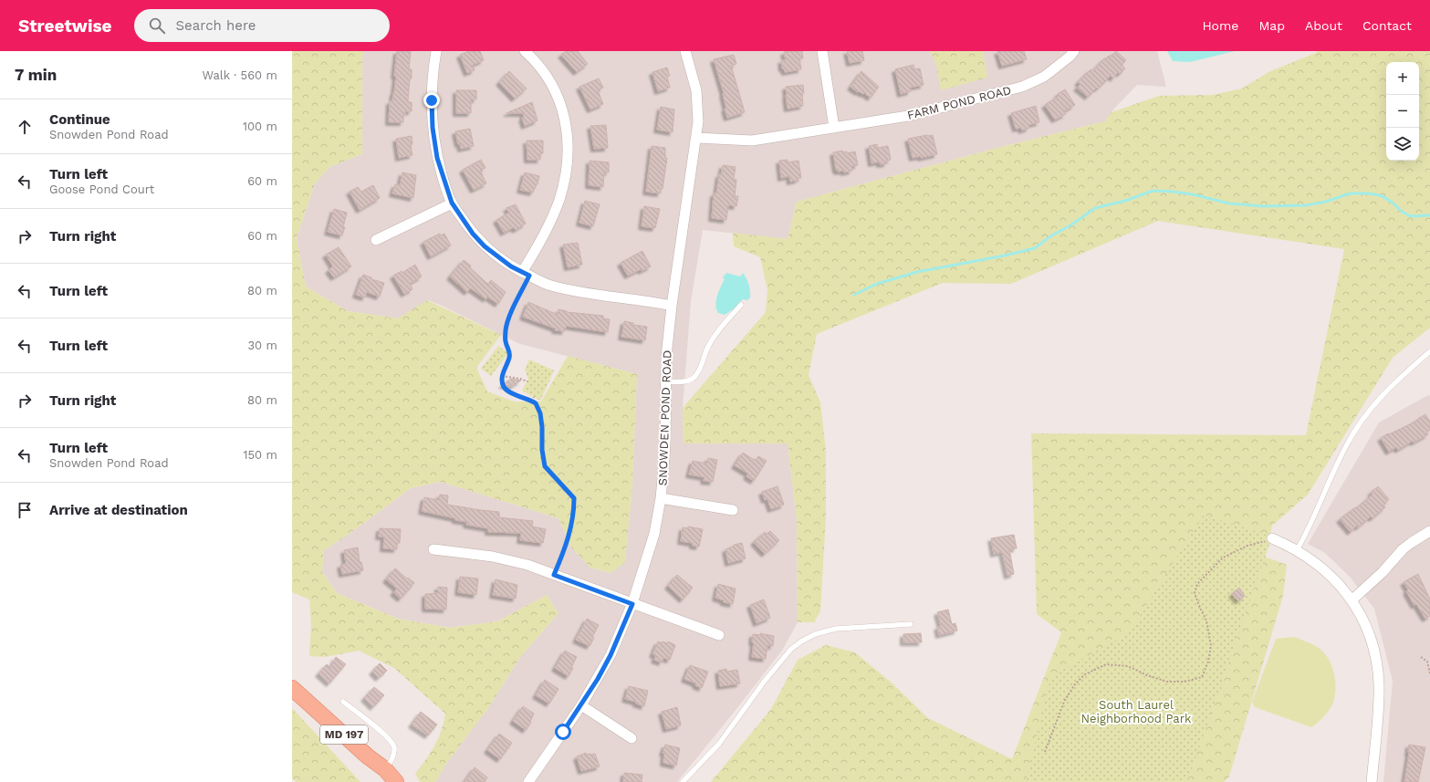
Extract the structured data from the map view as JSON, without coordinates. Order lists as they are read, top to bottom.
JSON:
{
  "streets": {
    "main road": ["MD 197"],
    "street": ["FARM POND ROAD", "SNOWDEN POND ROAD"]
  },
  "crossings": [
    ["FARM POND ROAD", "SNOWDEN POND ROAD"]
  ],
  "parks": ["South Laurel Neighborhood Park"],
  "page": {
    "header": "Streetwise",
    "search": "Search here",
    "nav": [
      "Home",
      "Map",
      "About",
      "Contact"
    ],
    "heading": ["7 min", "Walk · 560 m"],
    "map_buttons": ["+", "−"],
    "list": [
      ["Continue", "Snowden Pond Road", "100 m"],
      ["Turn left", "Goose Pond Court", "60 m"],
      ["Turn right", "60 m"],
      ["Turn left", "80 m"],
      ["Turn left", "30 m"],
      ["Turn right", "80 m"],
      ["Turn left", "Snowden Pond Road", "150 m"],
      "Arrive at destination"
    ]
  }
}
